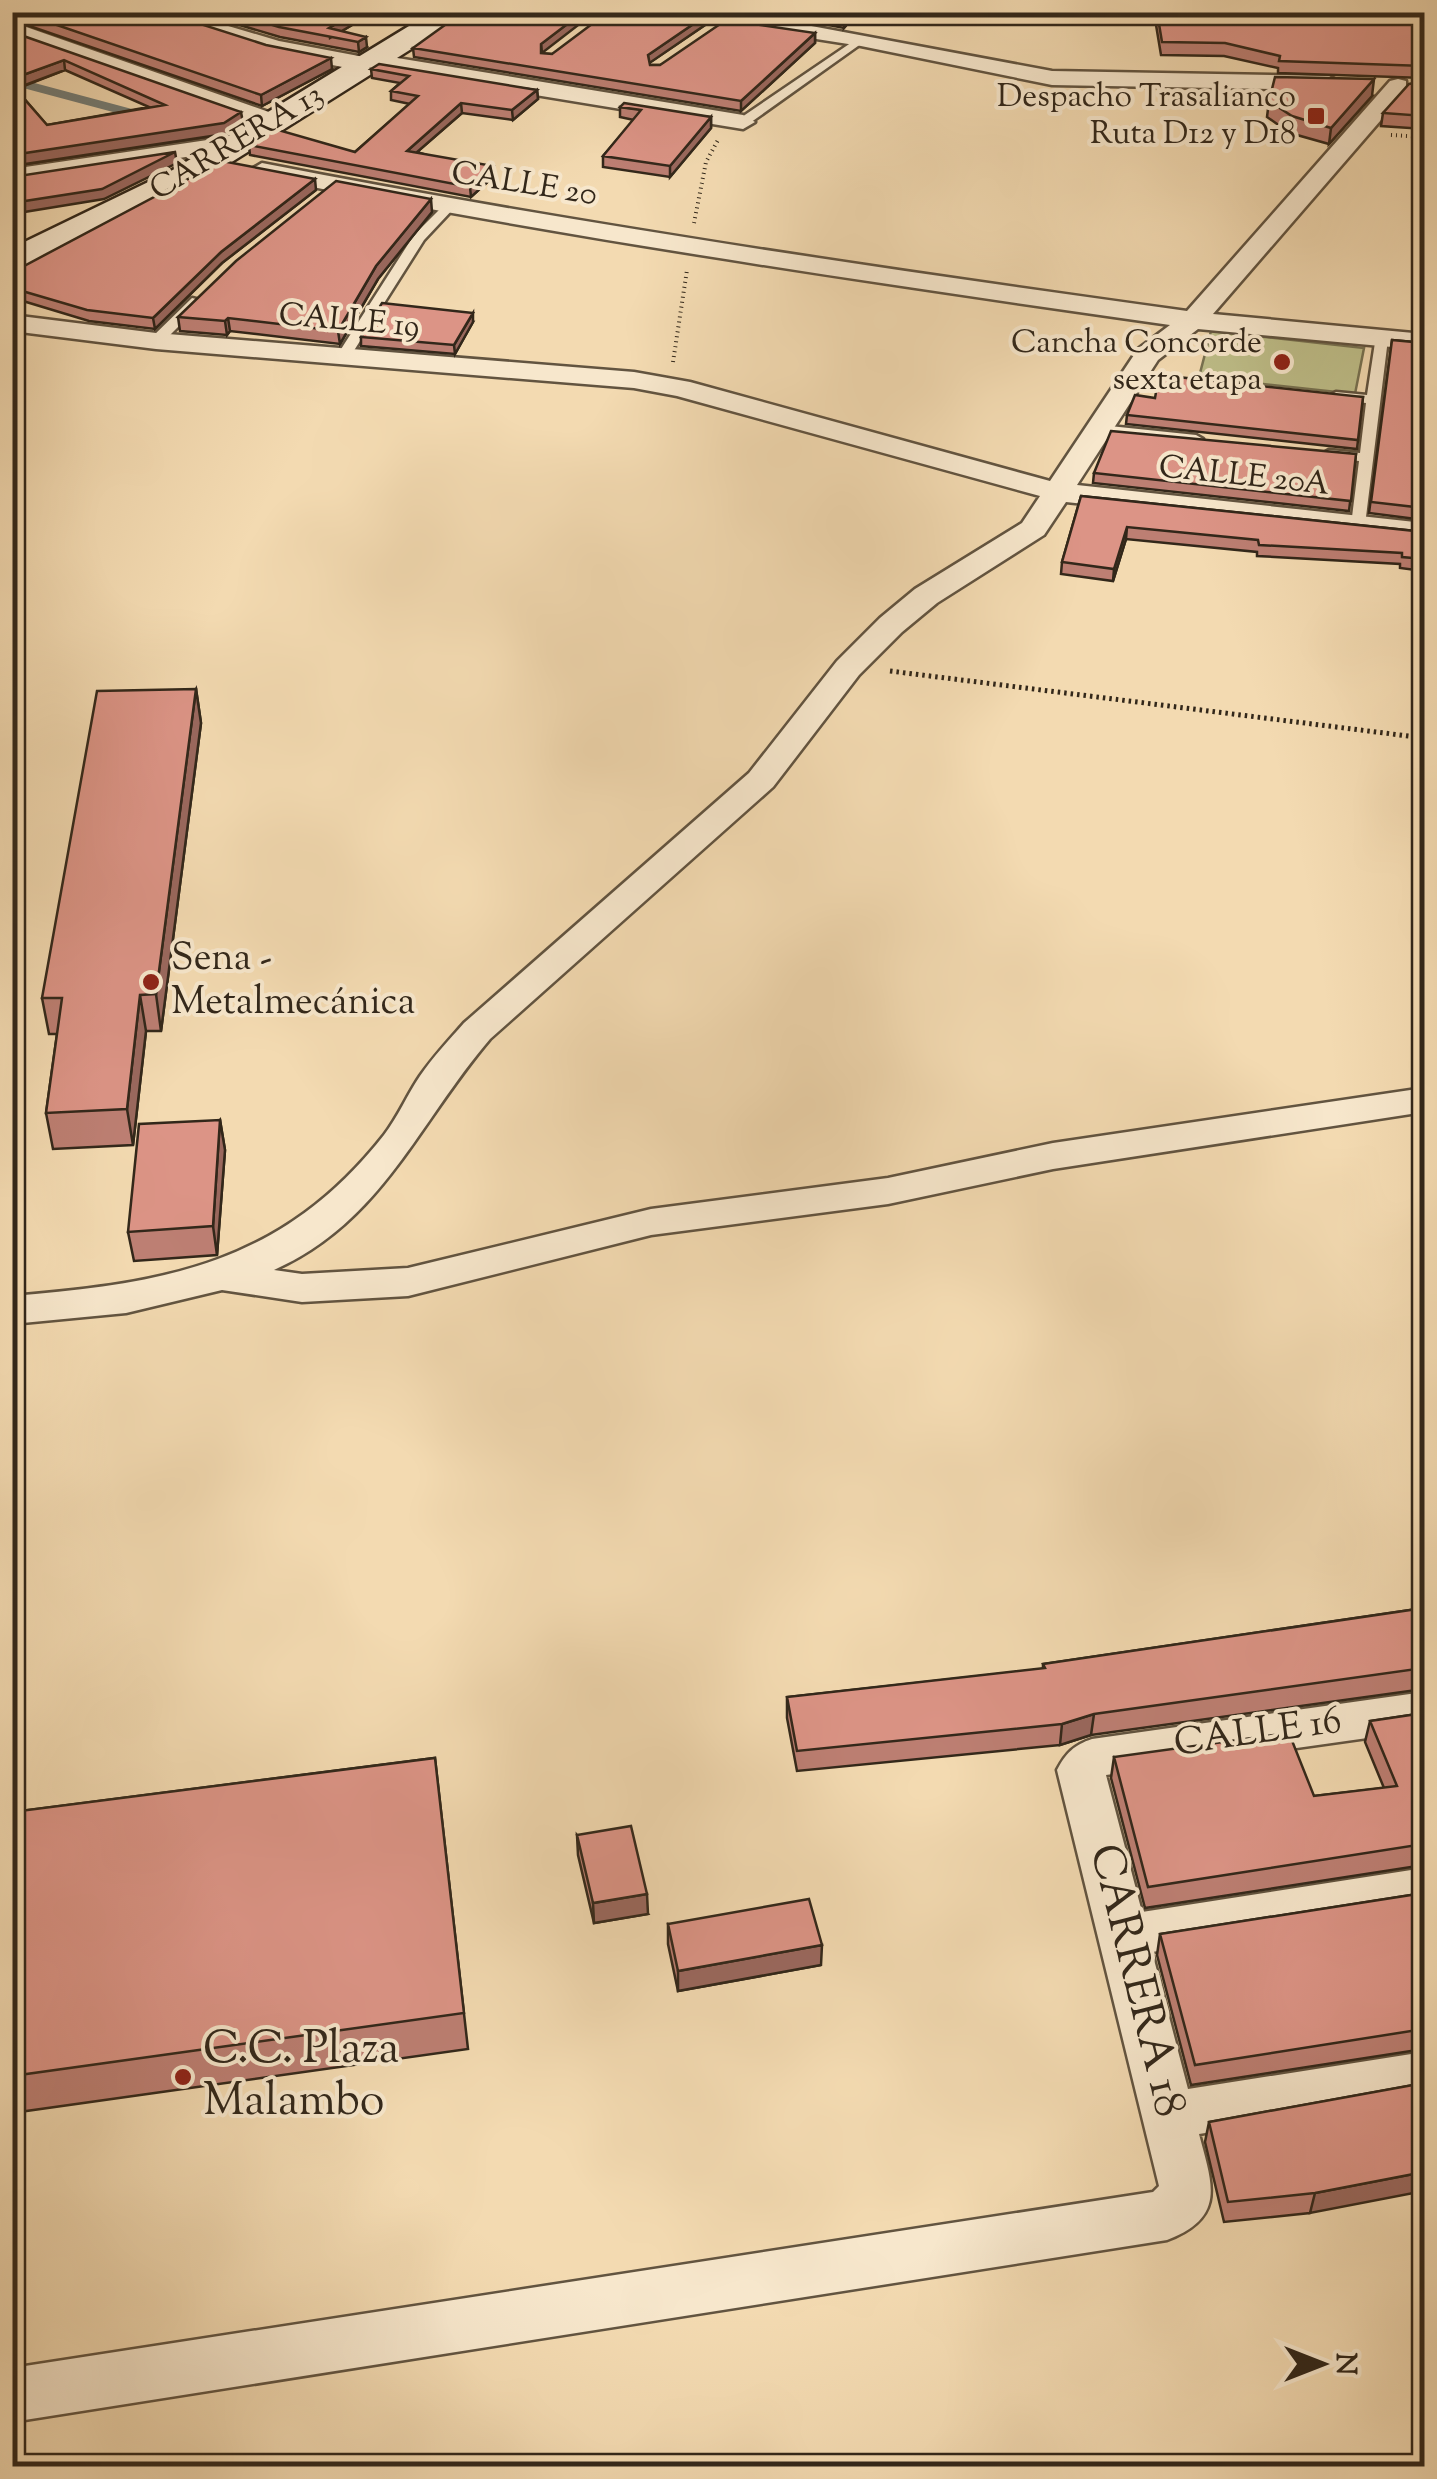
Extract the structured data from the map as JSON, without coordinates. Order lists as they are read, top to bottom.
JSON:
{
  "streets": {
    "street": [
      "CARRERA 13",
      "CALLE 20",
      "CALLE 19",
      "CALLE 20A",
      "CALLE 16",
      "CARRERA 18"
    ]
  },
  "crossings": [
    ["CARRERA 13", "CALLE 20"],
    ["CALLE 19", "CALLE 20A"],
    ["CALLE 16", "CARRERA 18"]
  ],
  "places": {
    "transit": ["Despacho Trasalianco Ruta D12 y D18"],
    "other": ["Cancha Concorde sexta etapa", "Sena - Metalmecánica", "C.C. Plaza Malambo"]
  },
  "north": "right"
}
